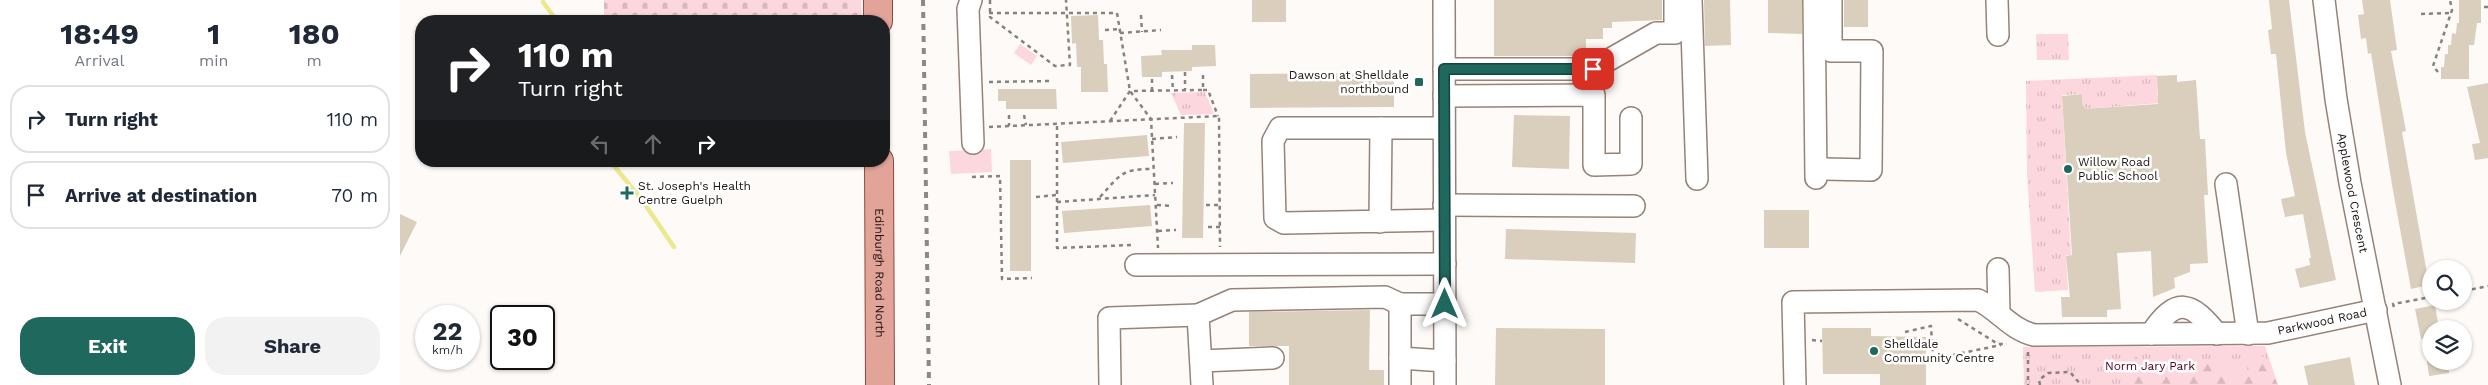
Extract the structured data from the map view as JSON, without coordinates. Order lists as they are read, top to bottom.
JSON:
{
  "streets": {
    "main road": ["Edinburgh Road North"],
    "street": ["Applewood Crescent", "Parkwood Road"]
  },
  "crossings": [
    ["Applewood Crescent", "Parkwood Road"]
  ],
  "parks": ["Norm Jary Park"],
  "places": {
    "transit": ["Dawson at Shelldale northbound"],
    "other": ["Willow Road Public School", "Shelldale Community Centre"],
    "health": ["St. Joseph's Health Centre Guelph"]
  },
  "page": {
    "eta": [
      "18:49",
      "Arrival",
      "1",
      "min",
      "180",
      "m"
    ],
    "turn": ["110 m", "Turn right"],
    "list": [
      {
        "name": "Turn right",
        "value": "110 m"
      },
      {
        "name": "Arrive at destination",
        "value": "70 m"
      }
    ],
    "speed": "22 km/h",
    "limit": "30",
    "buttons": ["Exit", "Share"]
  }
}
